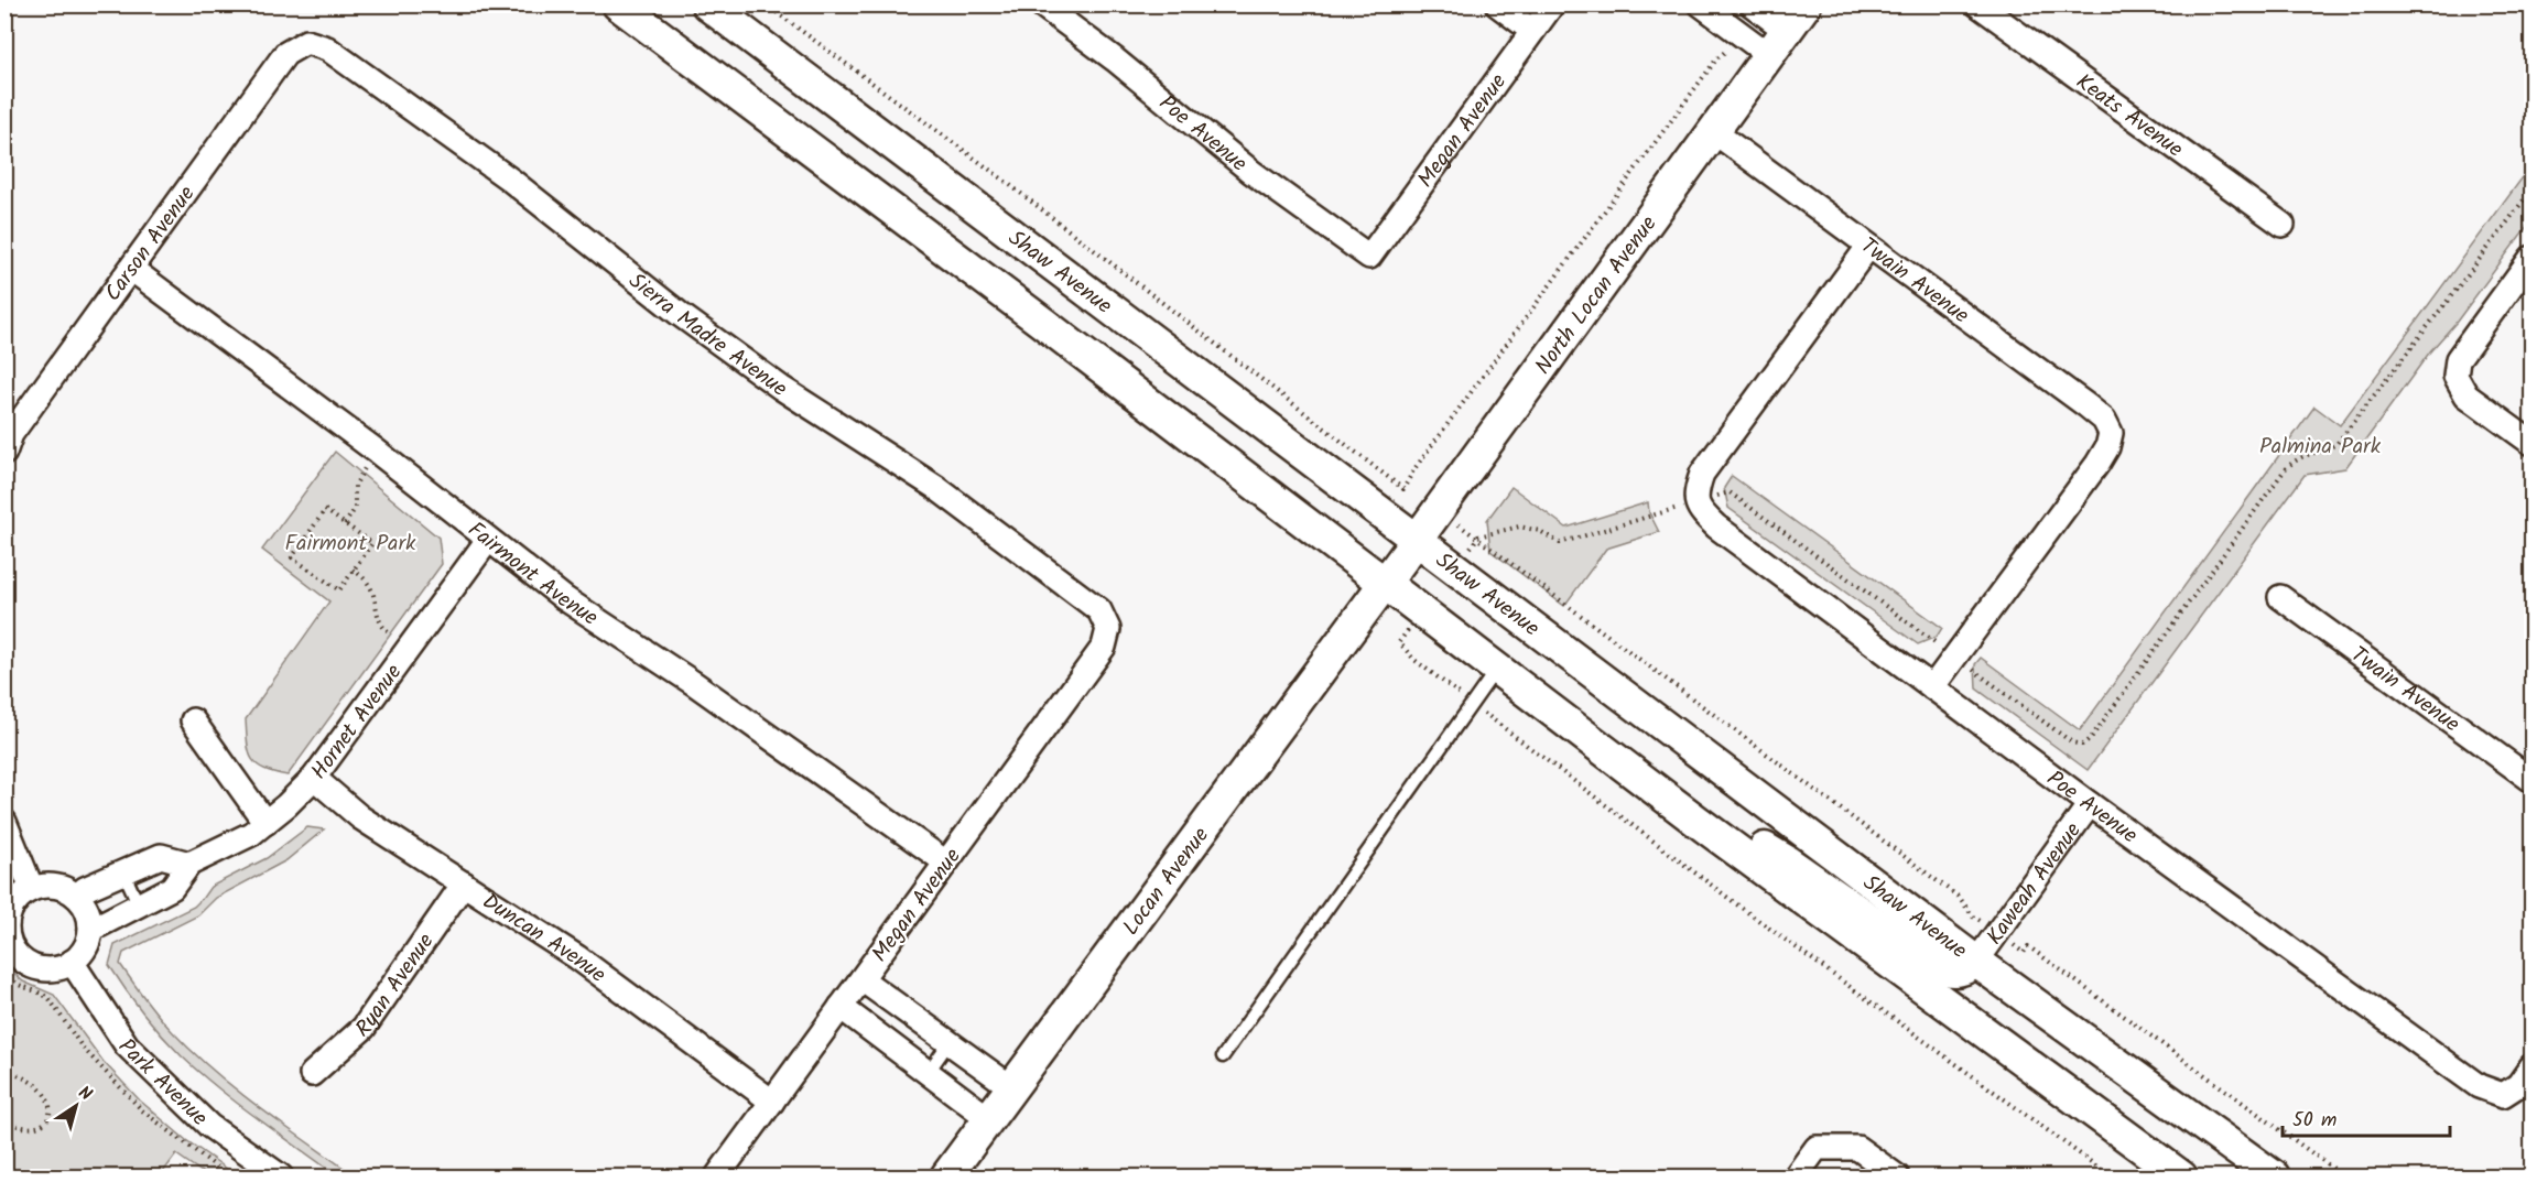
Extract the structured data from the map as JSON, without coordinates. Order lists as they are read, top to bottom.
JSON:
{
  "streets": {
    "main road": ["Shaw Avenue", "North Locan Avenue", "Locan Avenue"],
    "street": [
      "Keats Avenue",
      "Megan Avenue",
      "Poe Avenue",
      "Carson Avenue",
      "Twain Avenue",
      "Sierra Madre Avenue",
      "Fairmont Avenue",
      "Hornet Avenue",
      "Kaweah Avenue",
      "Duncan Avenue",
      "Ryan Avenue",
      "Park Avenue"
    ]
  },
  "crossings": [
    ["Megan Avenue", "Poe Avenue"],
    ["Megan Avenue", "Sierra Madre Avenue"],
    ["Megan Avenue", "Fairmont Avenue"],
    ["Megan Avenue", "Duncan Avenue"],
    ["Poe Avenue", "Twain Avenue"],
    ["Poe Avenue", "Kaweah Avenue"],
    ["Carson Avenue", "Sierra Madre Avenue"],
    ["Carson Avenue", "Fairmont Avenue"],
    ["Shaw Avenue", "North Locan Avenue"],
    ["Shaw Avenue", "Kaweah Avenue"],
    ["Twain Avenue", "North Locan Avenue"],
    ["North Locan Avenue", "Locan Avenue"],
    ["Fairmont Avenue", "Hornet Avenue"],
    ["Hornet Avenue", "Duncan Avenue"],
    ["Hornet Avenue", "Park Avenue"],
    ["Duncan Avenue", "Ryan Avenue"]
  ],
  "parks": ["Palmina Park", "Fairmont Park"],
  "scale_bar": "50 m",
  "north": "top right"
}
